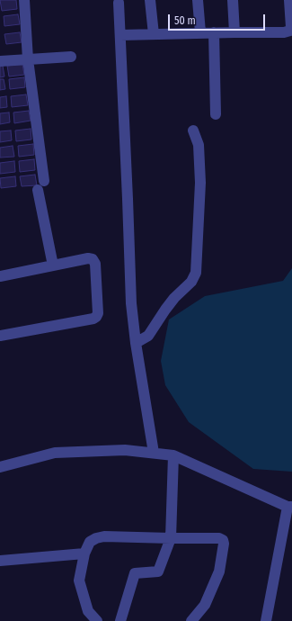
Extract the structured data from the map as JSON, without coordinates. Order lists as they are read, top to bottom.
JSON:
{
  "scale_bar": "50 m"
}
